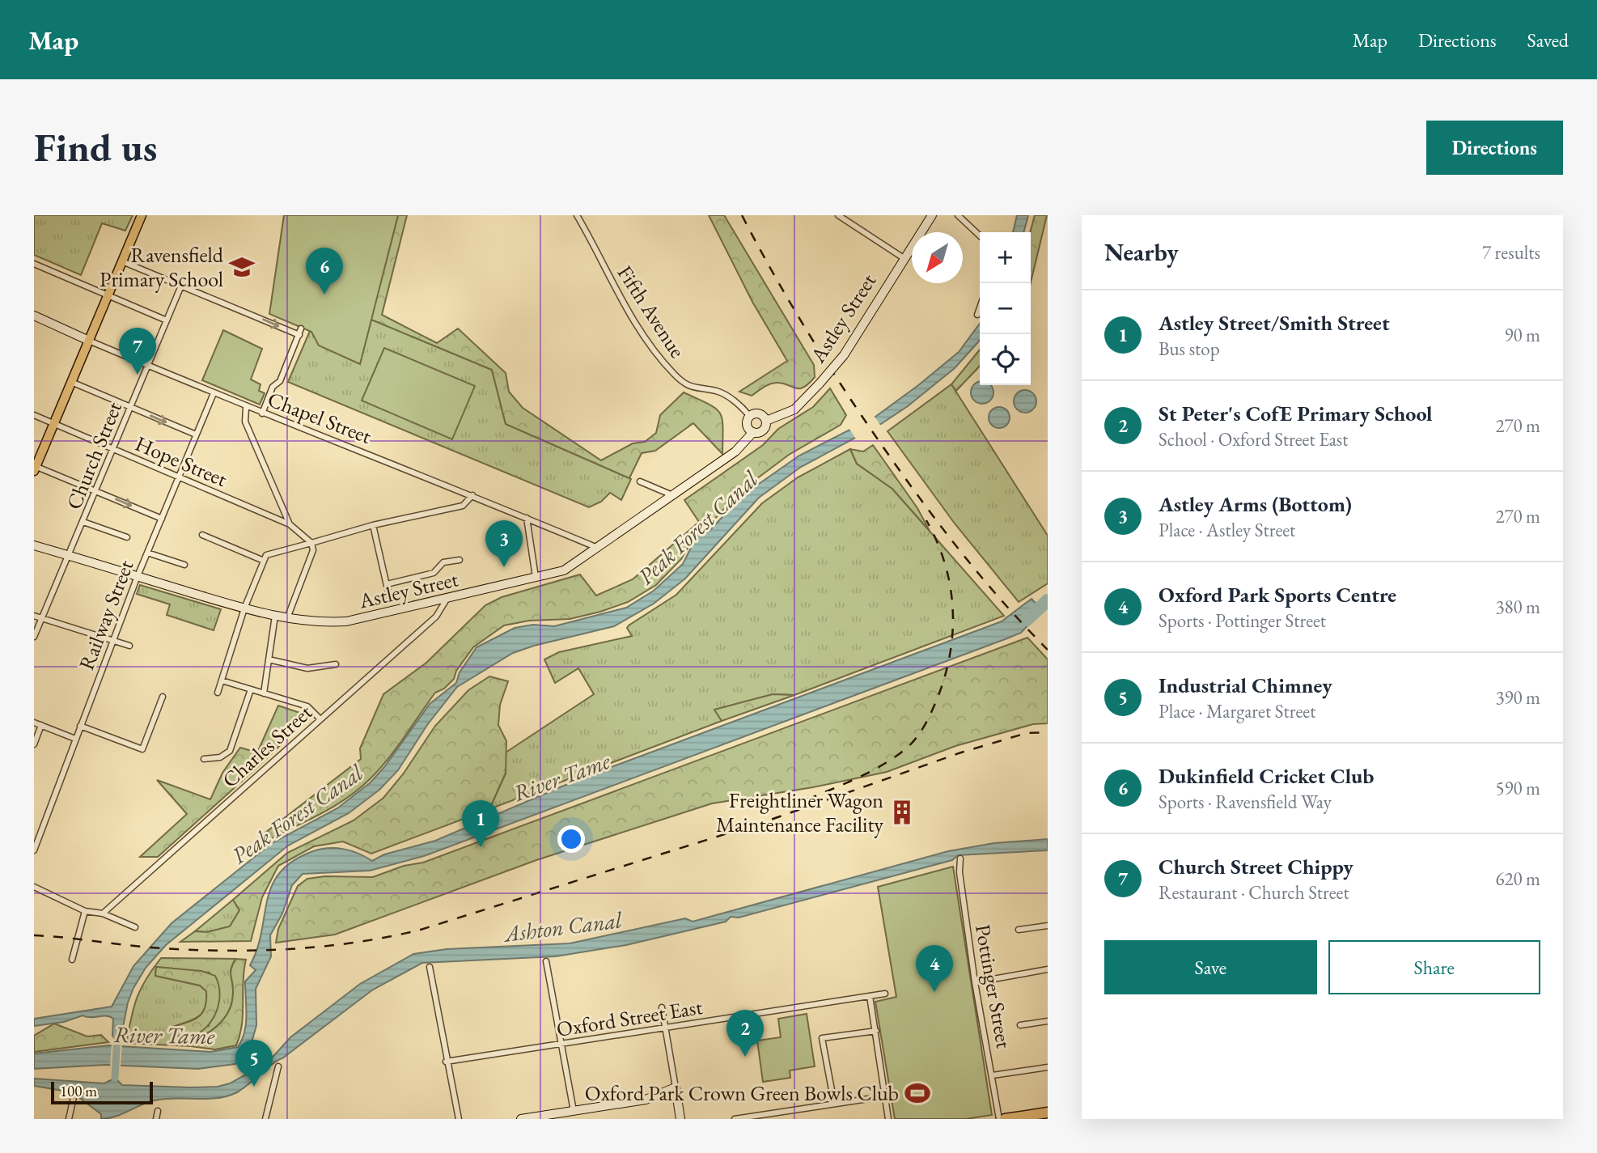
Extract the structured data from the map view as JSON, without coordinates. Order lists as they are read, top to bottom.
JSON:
{
  "streets": {
    "main road": ["Astley Street", "Chapel Street"],
    "street": [
      "Fifth Avenue",
      "Church Street",
      "Hope Street",
      "Railway Street",
      "Charles Street",
      "Pottinger Street",
      "Oxford Street East"
    ]
  },
  "crossings": [
    ["Fifth Avenue", "Astley Street"],
    ["Astley Street", "Chapel Street"],
    ["Astley Street", "Church Street"],
    ["Astley Street", "Railway Street"],
    ["Astley Street", "Charles Street"],
    ["Chapel Street", "Church Street"],
    ["Chapel Street", "Railway Street"],
    ["Church Street", "Hope Street"],
    ["Hope Street", "Railway Street"]
  ],
  "water": ["Peak Forest Canal", "River Tame", "Ashton Canal"],
  "places": {
    "school or university": ["Ravensfield Primary School"],
    "building": ["Freightliner Wagon Maintenance Facility"],
    "sports": ["Oxford Park Crown Green Bowls Club"]
  },
  "scale_bar": "100 m",
  "north": "bottom left",
  "page": {
    "header": "Map",
    "nav": ["Map", "Directions", "Saved"],
    "buttons": [
      "Directions",
      ["Save", "Share"]
    ],
    "title": "Find us",
    "heading": ["Nearby", "7 results"],
    "map_buttons": ["+", "−"],
    "pins": [
      "6",
      "7",
      "3",
      "1",
      "4",
      "2",
      "5"
    ],
    "list": [
      {
        "mark": "1",
        "name": "Astley Street/Smith Street",
        "note": "Bus stop",
        "value": "90 m"
      },
      {
        "mark": "2",
        "name": "St Peter's CofE Primary School",
        "note": "School · Oxford Street East",
        "value": "270 m"
      },
      {
        "mark": "3",
        "name": "Astley Arms (Bottom)",
        "note": "Place · Astley Street",
        "value": "270 m"
      },
      {
        "mark": "4",
        "name": "Oxford Park Sports Centre",
        "note": "Sports · Pottinger Street",
        "value": "380 m"
      },
      {
        "mark": "5",
        "name": "Industrial Chimney",
        "note": "Place · Margaret Street",
        "value": "390 m"
      },
      {
        "mark": "6",
        "name": "Dukinfield Cricket Club",
        "note": "Sports · Ravensfield Way",
        "value": "590 m"
      },
      {
        "mark": "7",
        "name": "Church Street Chippy",
        "note": "Restaurant · Church Street",
        "value": "620 m"
      }
    ],
    "scale": "100 m"
  }
}
